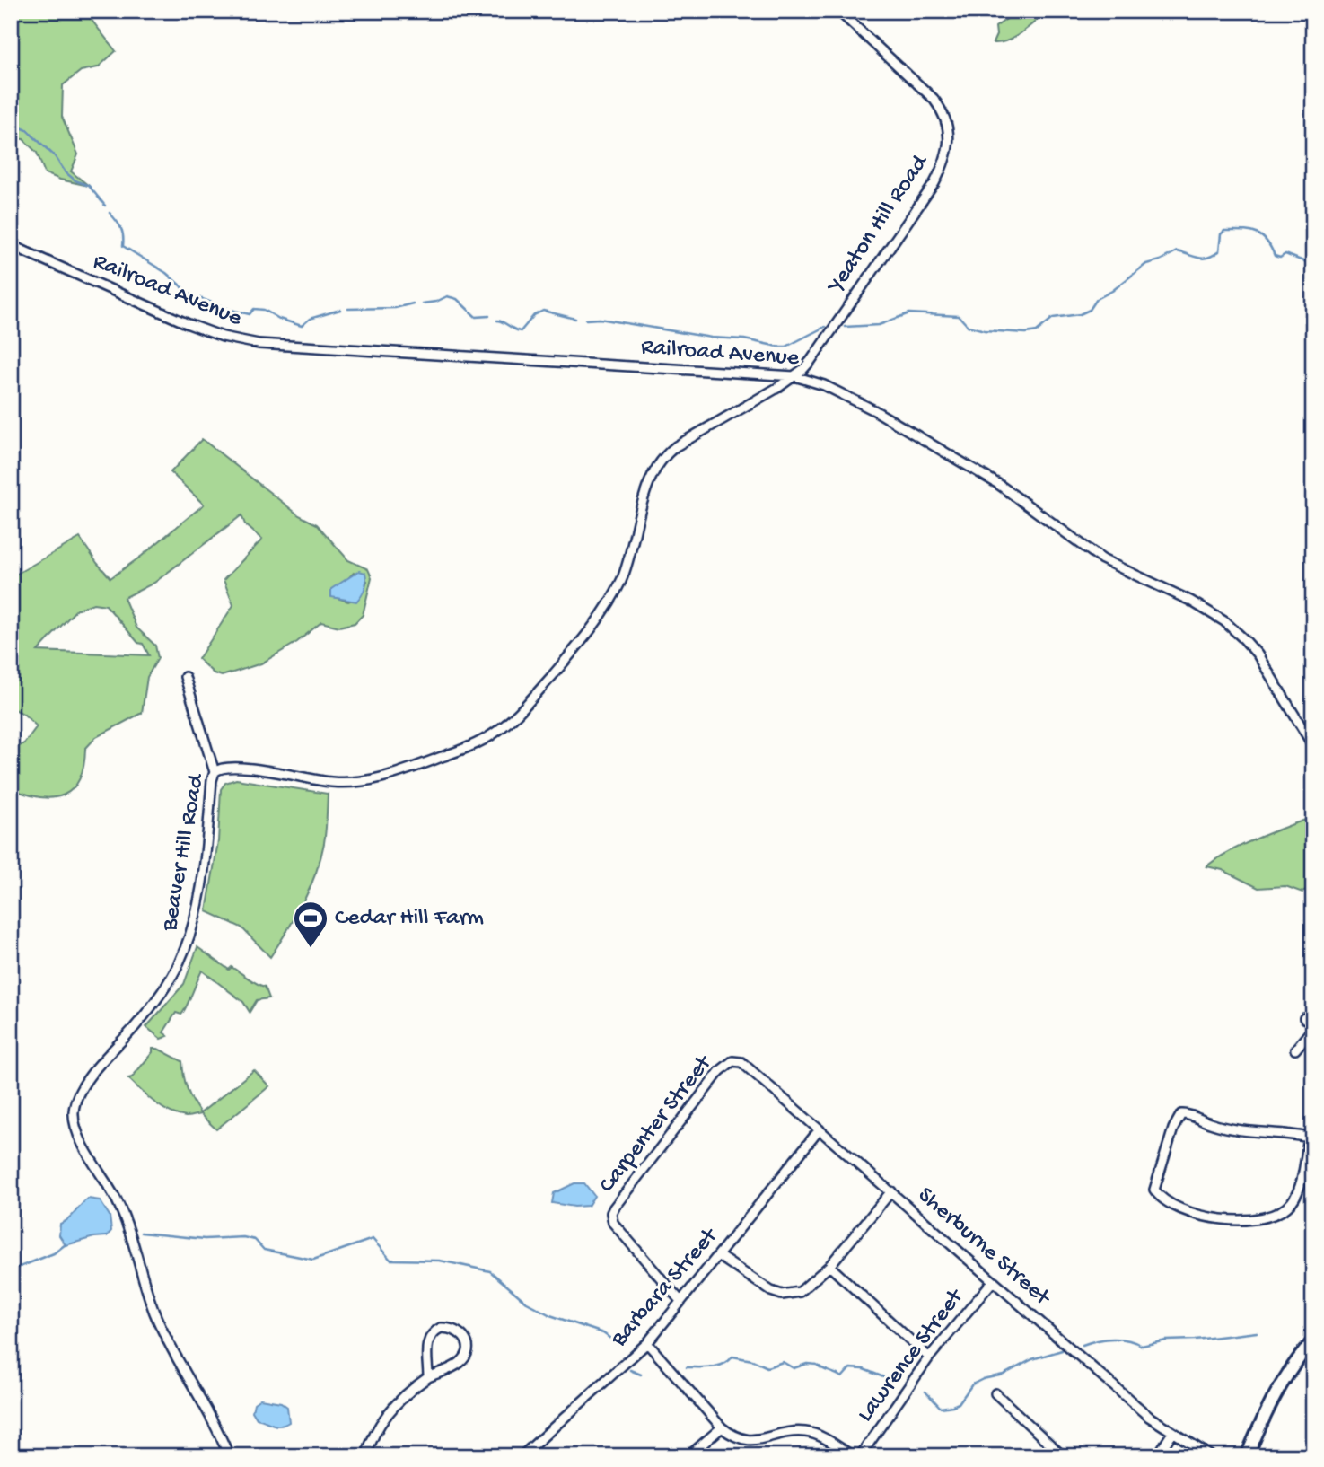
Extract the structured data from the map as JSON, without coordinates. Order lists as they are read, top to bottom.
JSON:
{
  "streets": {
    "street": [
      "Yeaton Hill Road",
      "Railroad Avenue",
      "Beaver Hill Road",
      "Carpenter Street",
      "Sherburne Street",
      "Barbara Street",
      "Lawrence Street"
    ]
  },
  "crossings": [
    ["Yeaton Hill Road", "Railroad Avenue"],
    ["Yeaton Hill Road", "Beaver Hill Road"],
    ["Railroad Avenue", "Beaver Hill Road"],
    ["Carpenter Street", "Sherburne Street"],
    ["Carpenter Street", "Barbara Street"],
    ["Sherburne Street", "Barbara Street"],
    ["Sherburne Street", "Lawrence Street"]
  ],
  "places": {
    "sports": ["Cedar Hill Farm"]
  }
}
